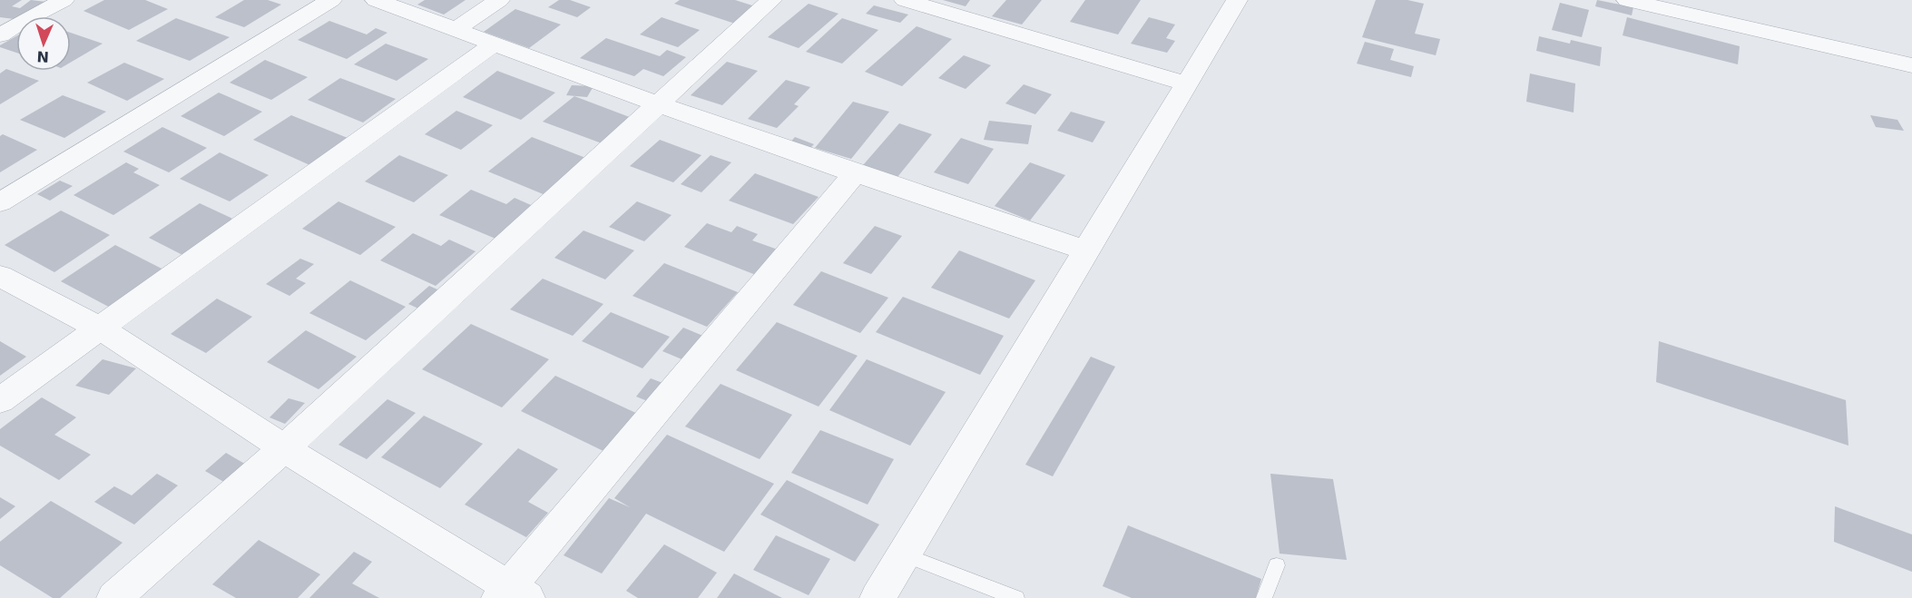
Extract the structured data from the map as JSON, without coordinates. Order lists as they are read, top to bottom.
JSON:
{
  "north": "bottom"
}
